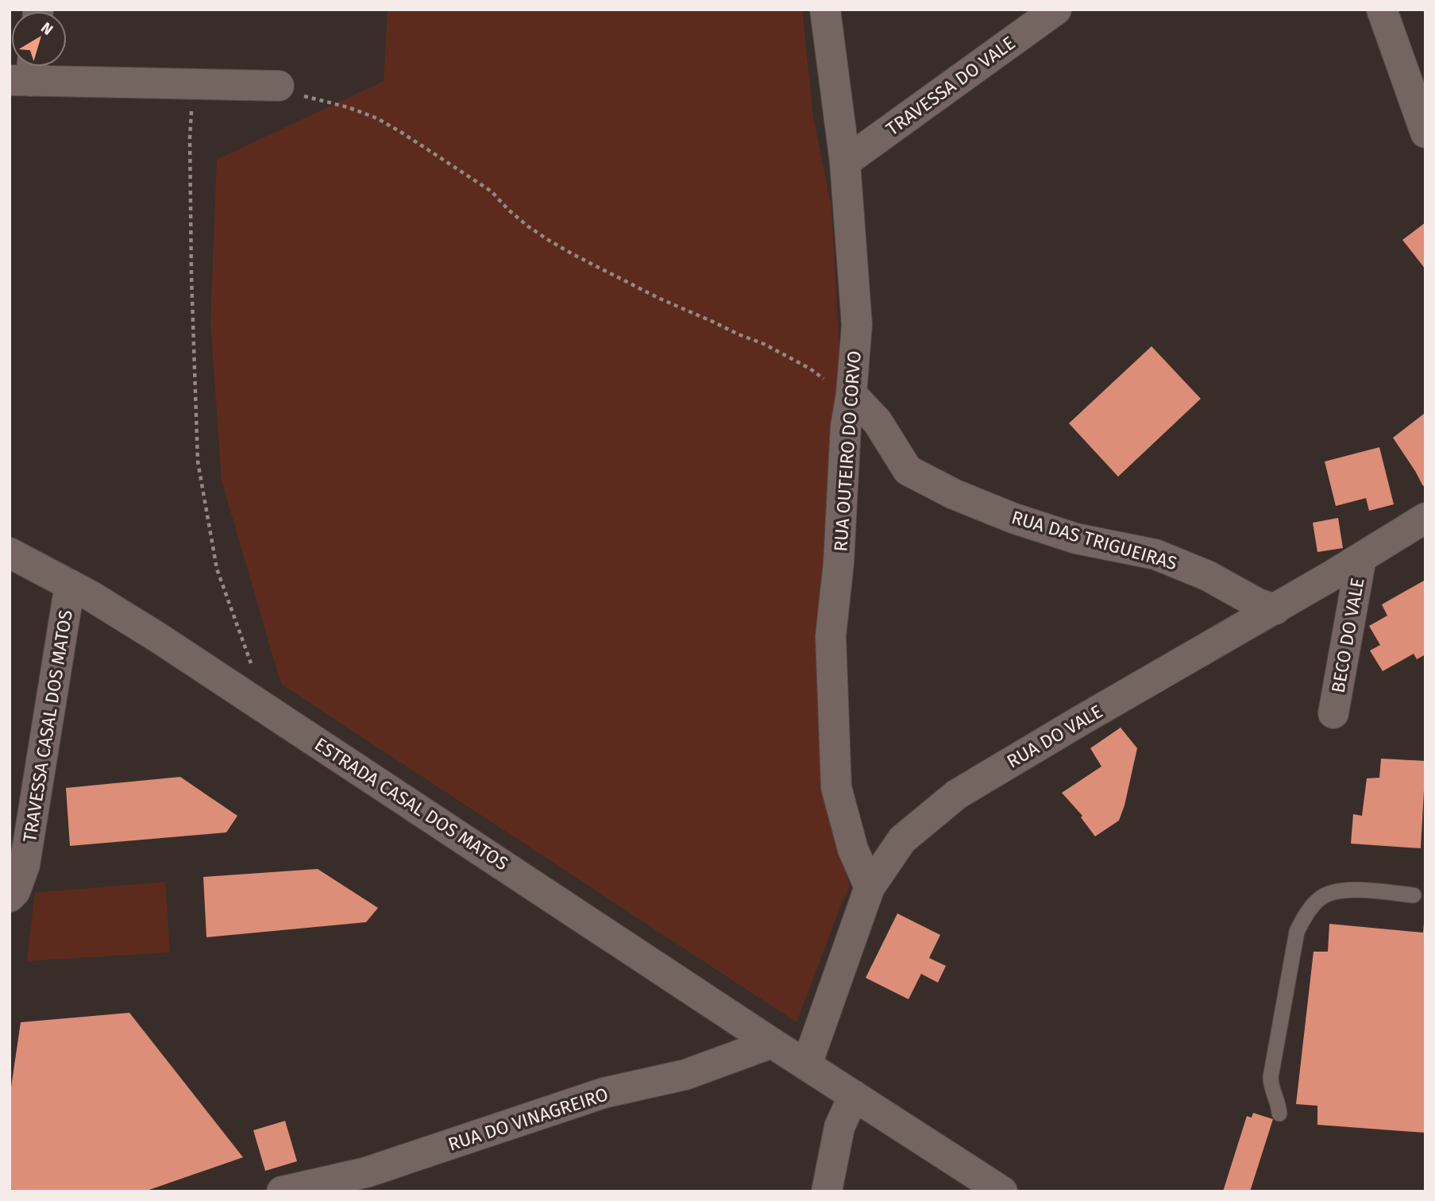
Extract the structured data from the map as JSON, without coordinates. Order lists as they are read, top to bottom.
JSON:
{
  "streets": {
    "street": [
      "TRAVESSA DO VALE",
      "RUA OUTEIRO DO CORVO",
      "RUA DAS TRIGUEIRAS",
      "BECO DO VALE",
      "TRAVESSA CASAL DOS MATOS",
      "RUA DO VALE",
      "ESTRADA CASAL DOS MATOS",
      "RUA DO VINAGREIRO"
    ]
  },
  "crossings": [
    ["TRAVESSA DO VALE", "RUA OUTEIRO DO CORVO"],
    ["RUA OUTEIRO DO CORVO", "RUA DAS TRIGUEIRAS"],
    ["RUA OUTEIRO DO CORVO", "RUA DO VALE"],
    ["RUA DAS TRIGUEIRAS", "RUA DO VALE"],
    ["BECO DO VALE", "RUA DO VALE"],
    ["TRAVESSA CASAL DOS MATOS", "ESTRADA CASAL DOS MATOS"],
    ["RUA DO VALE", "ESTRADA CASAL DOS MATOS"],
    ["ESTRADA CASAL DOS MATOS", "RUA DO VINAGREIRO"]
  ],
  "north": "top right"
}
